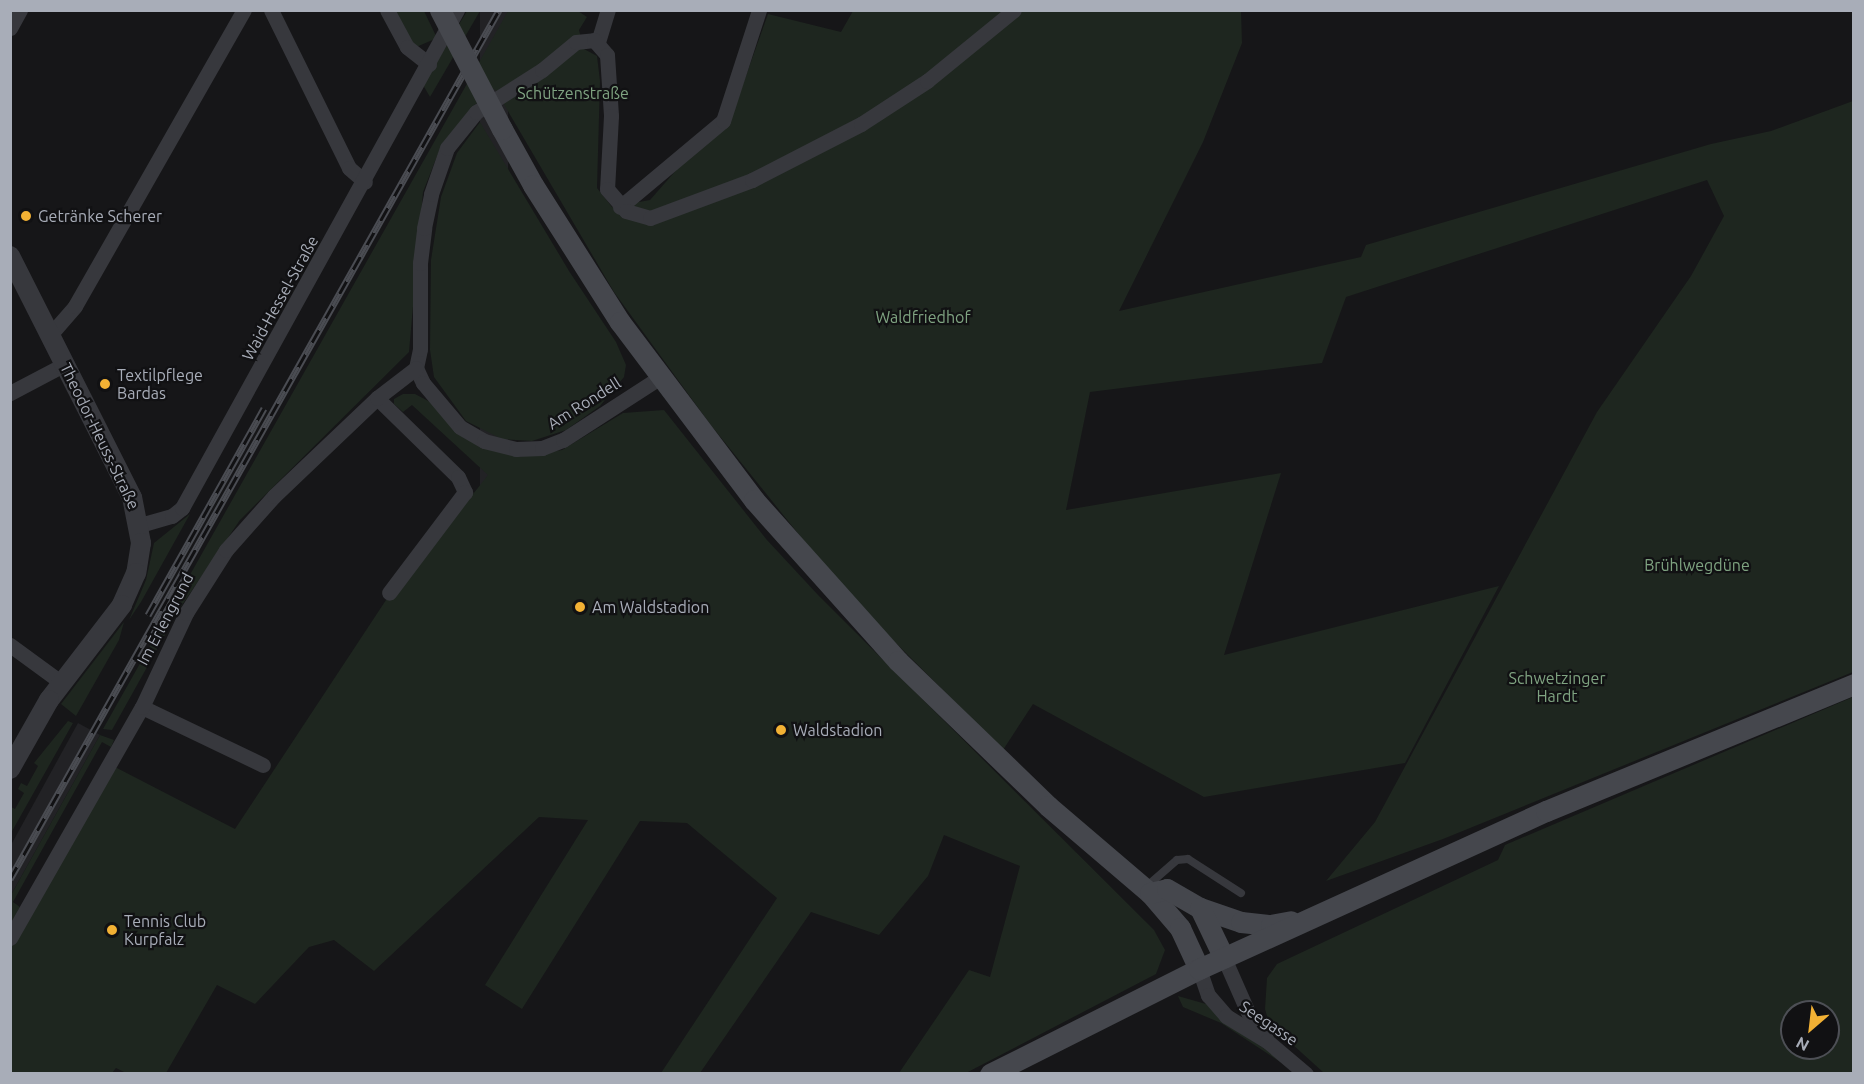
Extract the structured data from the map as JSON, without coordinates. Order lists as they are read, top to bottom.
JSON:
{
  "streets": {
    "street": [
      "Waid-Hessel-Straße",
      "Am Rondell",
      "Theodor-Heuss-Straße",
      "Im Erlengrund",
      "Seegasse"
    ]
  },
  "crossings": [
    ["Waid-Hessel-Straße", "Theodor-Heuss-Straße"],
    ["Am Rondell", "Im Erlengrund"]
  ],
  "parks": [
    "Schützenstraße",
    "Waldfriedhof",
    "Brühlwegdüne",
    "Schwetzinger Hardt"
  ],
  "places": [
    "Getränke Scherer",
    "Textilpflege Bardas",
    "Am Waldstadion",
    "Waldstadion",
    "Tennis Club Kurpfalz"
  ],
  "north": "bottom left"
}
